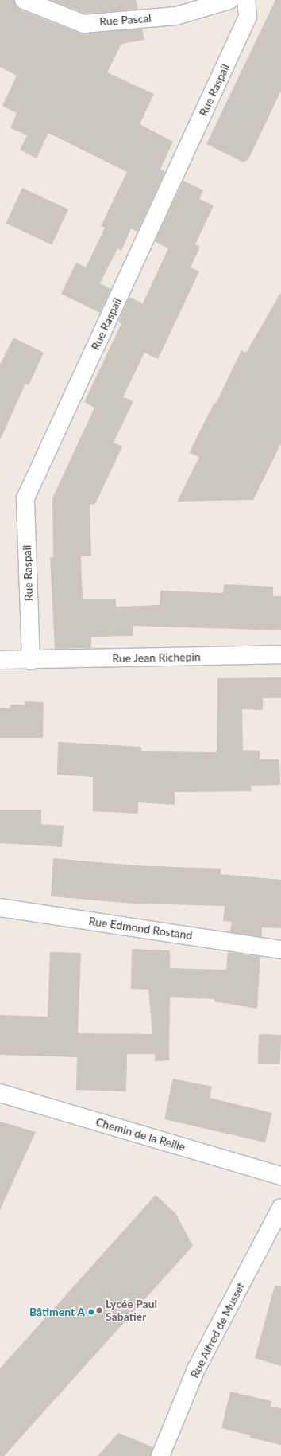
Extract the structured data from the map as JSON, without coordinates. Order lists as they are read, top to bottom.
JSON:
{
  "streets": {
    "street": [
      "Rue Pascal",
      "Rue Raspail",
      "Rue Jean Richepin",
      "Rue Edmond Rostand",
      "Chemin de la Reille",
      "Rue Alfred de Musset"
    ]
  },
  "crossings": [
    ["Rue Raspail", "Rue Jean Richepin"]
  ],
  "places": ["Lycée Paul Sabatier", "Bâtiment A"]
}
